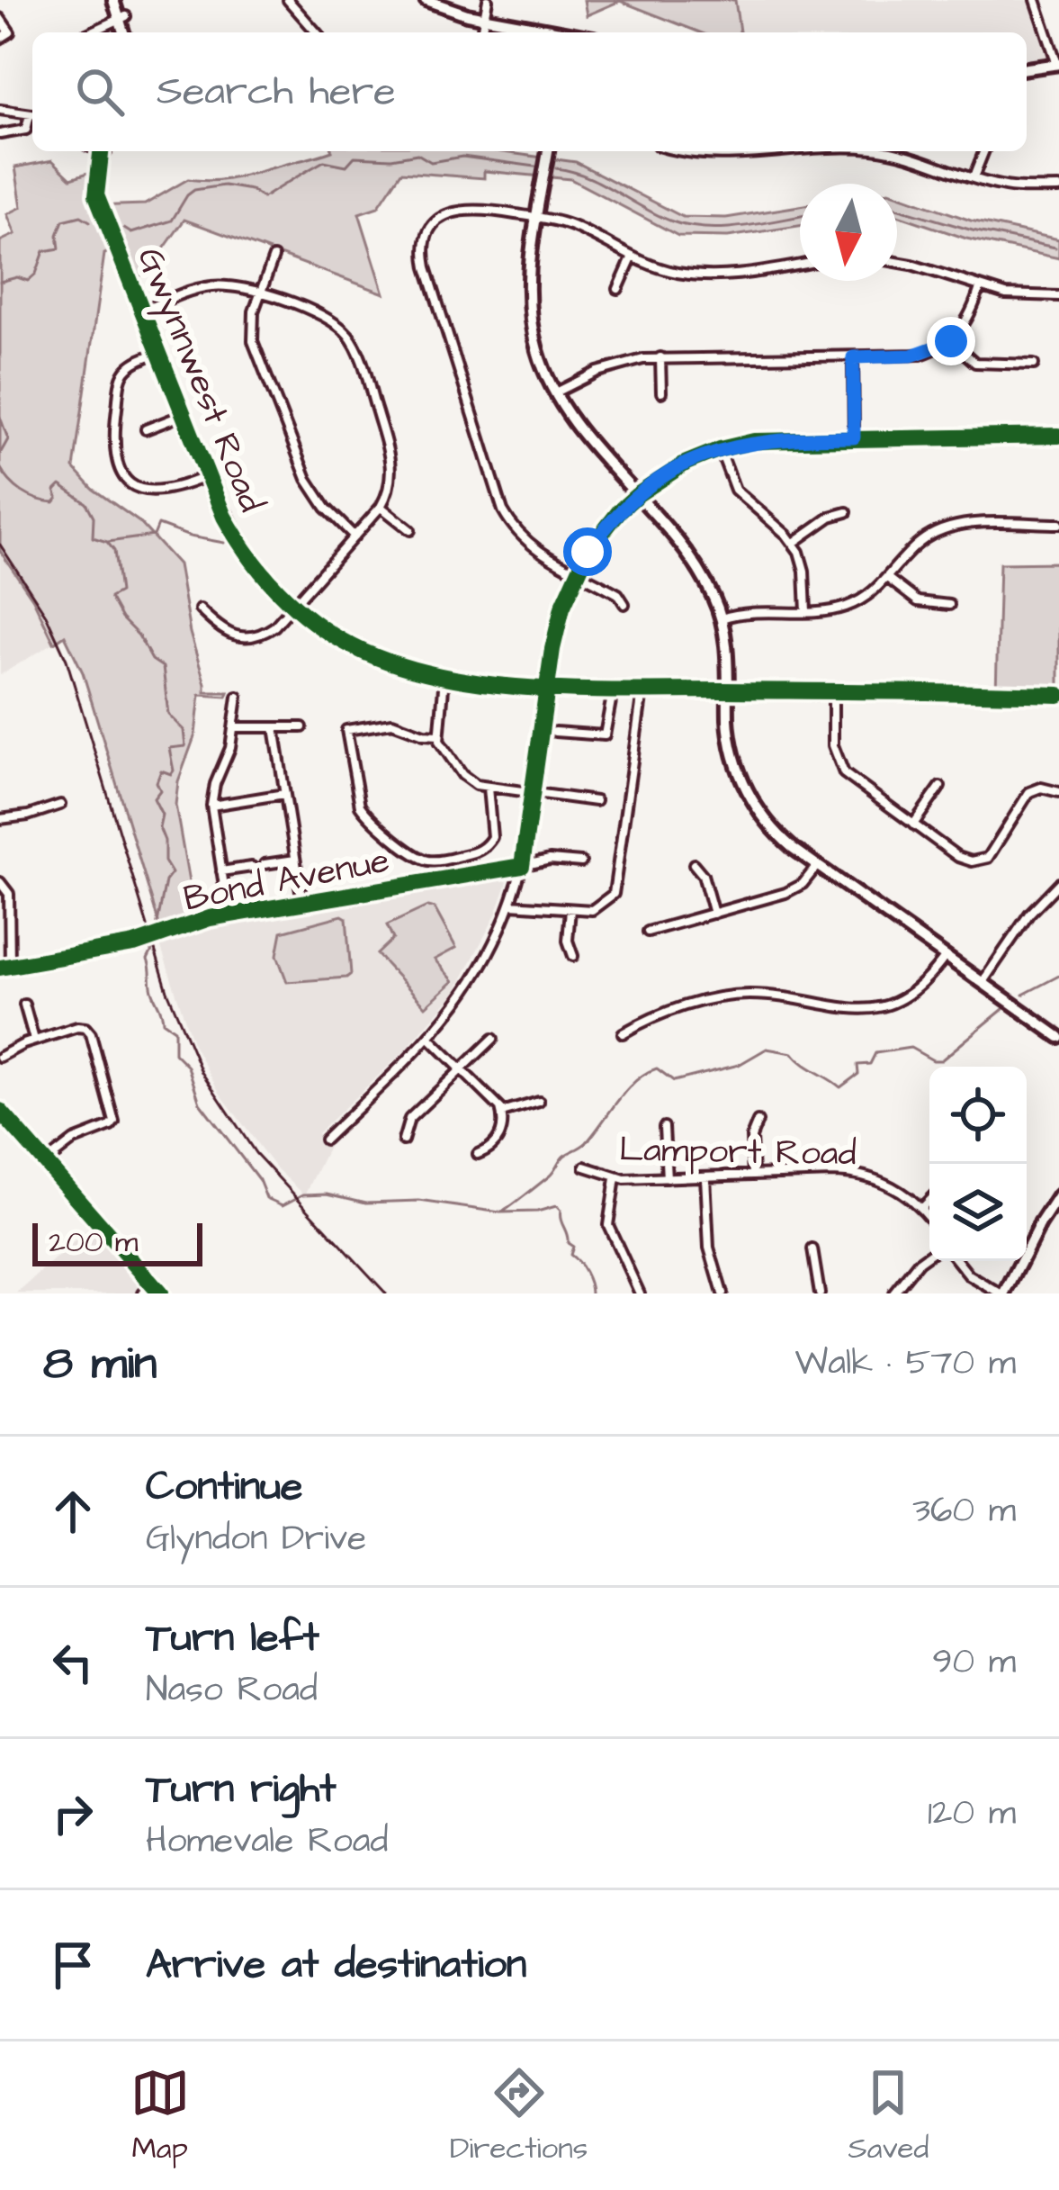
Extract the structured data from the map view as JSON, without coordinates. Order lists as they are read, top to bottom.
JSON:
{
  "streets": {
    "street": ["Gwynnwest Road", "Bond Avenue", "Lamport Road"]
  },
  "scale_bar": "200 m",
  "north": "bottom",
  "page": {
    "search": "Search here",
    "scale": "200 m",
    "heading": ["8 min", "Walk · 570 m"],
    "list": [
      ["Continue", "Glyndon Drive", "360 m"],
      ["Turn left", "Naso Road", "90 m"],
      ["Turn right", "Homevale Road", "120 m"],
      "Arrive at destination"
    ],
    "nav": ["Map", "Directions", "Saved"]
  }
}
